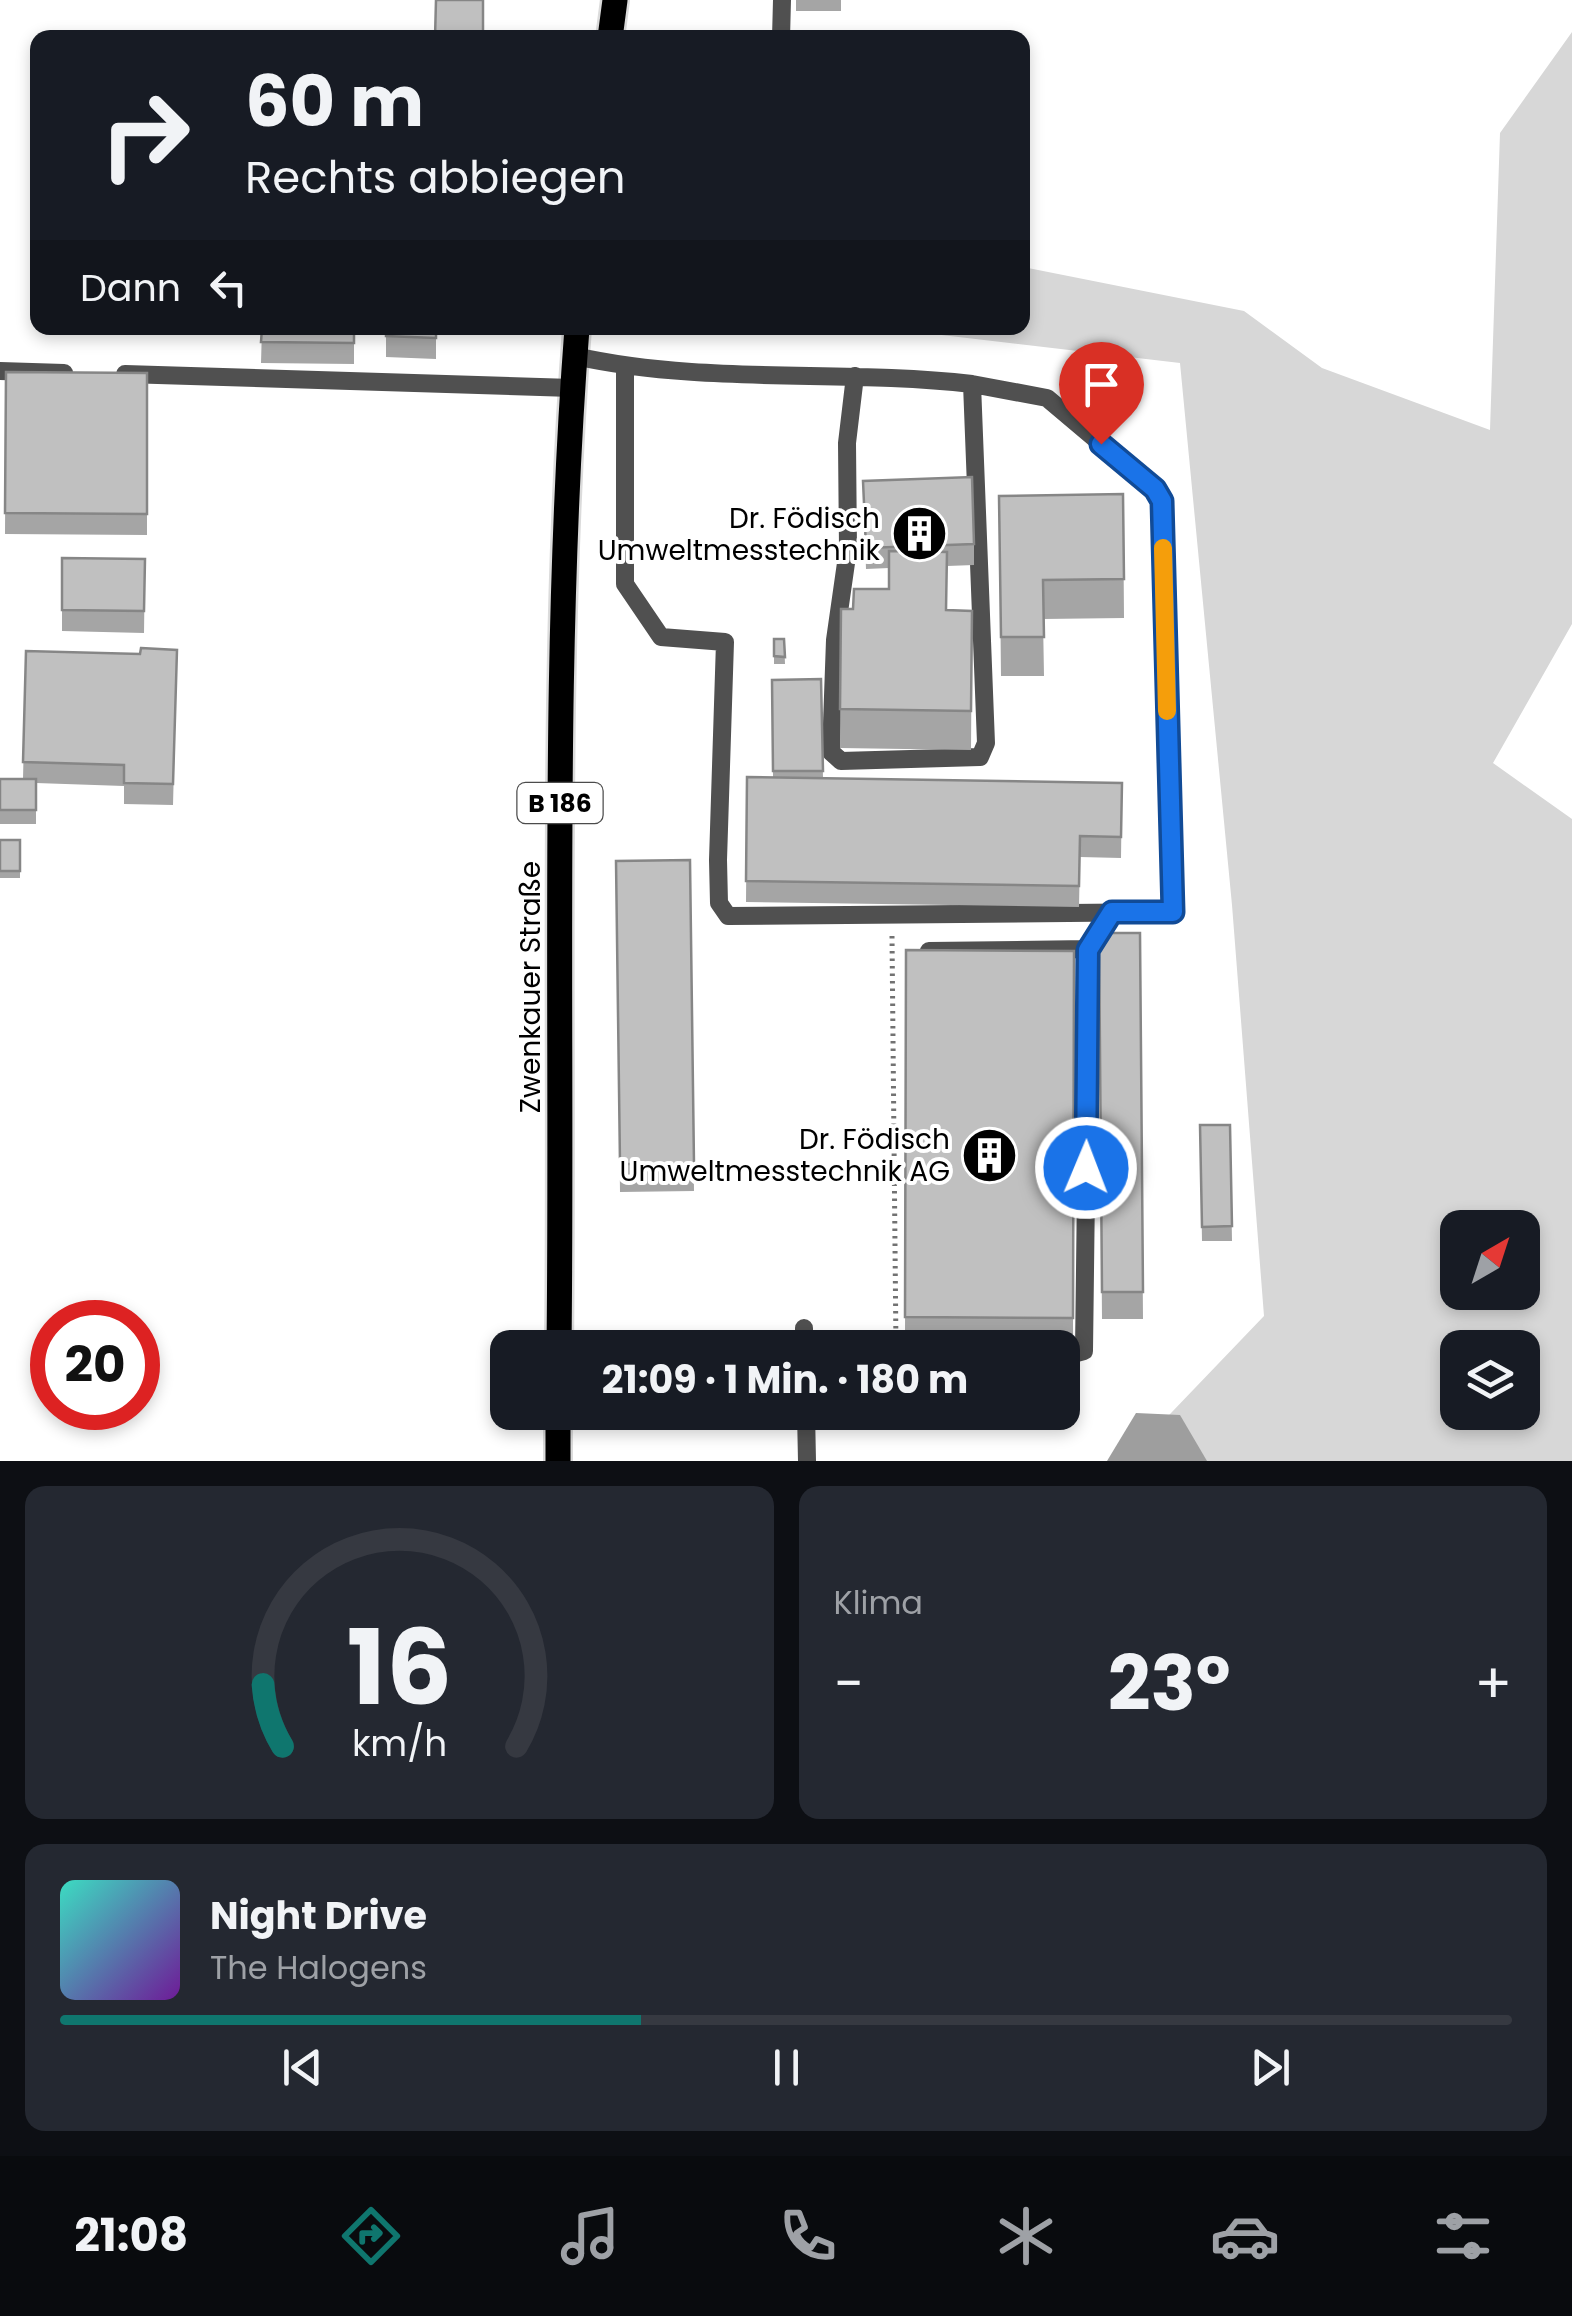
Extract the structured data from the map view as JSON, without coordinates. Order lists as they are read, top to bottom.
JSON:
{
  "streets": {
    "main road": ["B 186", "Zwenkauer Straße"]
  },
  "places": {
    "building": ["Dr. Födisch Umweltmesstechnik", "Dr. Födisch Umweltmesstechnik AG"]
  },
  "north": "top right",
  "page": {
    "turn": ["60 m", "Rechts abbiegen"],
    "then": "Dann",
    "limit": "20",
    "trip": "21:09 · 1 Min. · 180 m",
    "tile": "Klima",
    "heat": ["−", "23°", "+"],
    "song": ["Night Drive", "The Halogens"],
    "tabs": "21:08",
    "gauge": ["16", "km/h"]
  }
}
